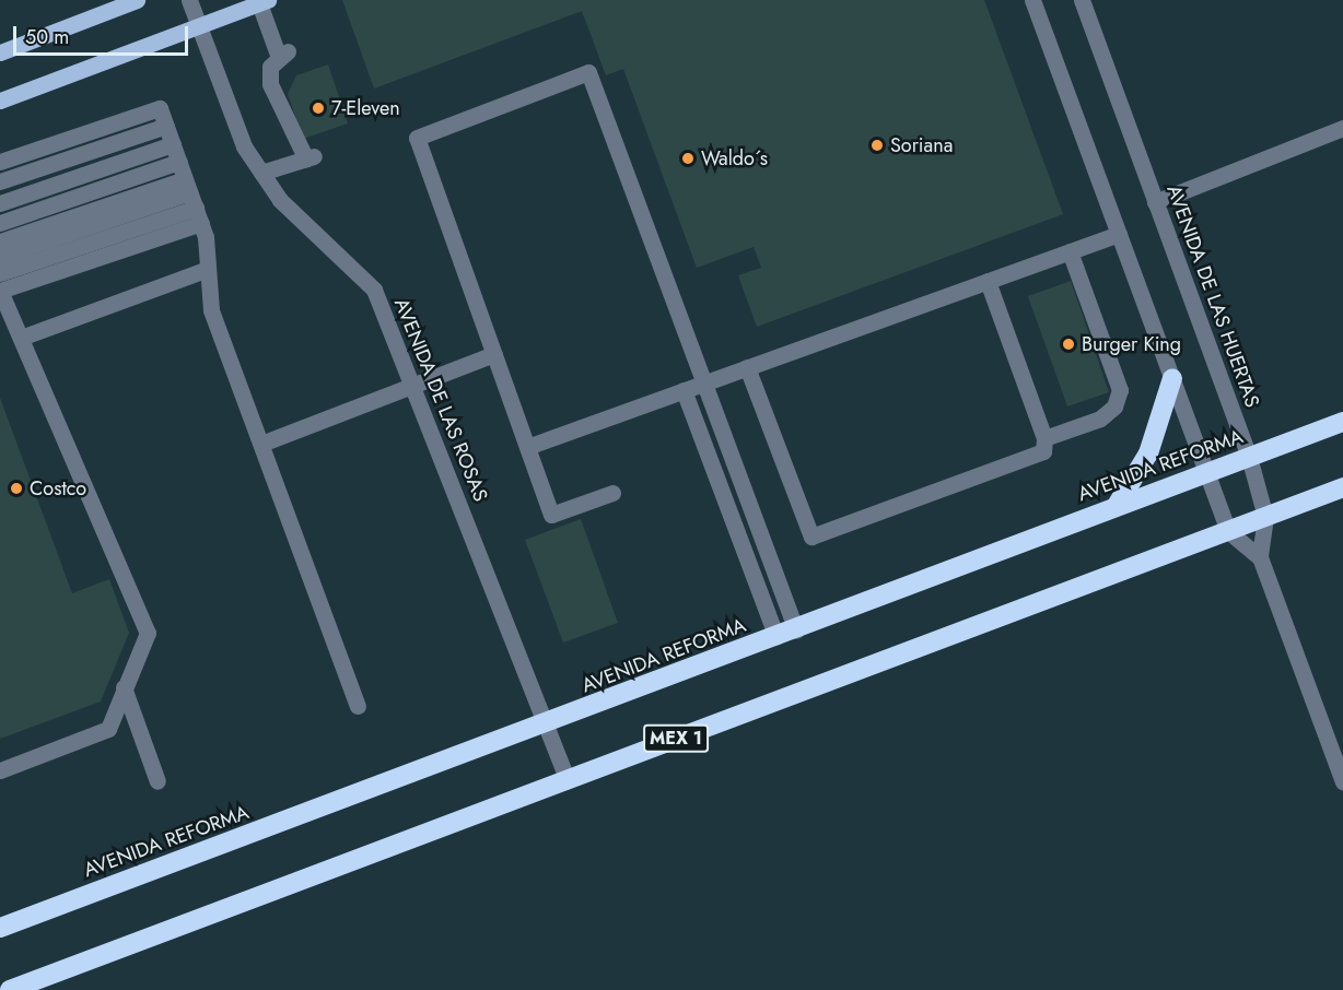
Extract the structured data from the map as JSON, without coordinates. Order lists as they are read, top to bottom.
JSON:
{
  "streets": {
    "highway": ["AVENIDA REFORMA", "MEX 1"],
    "street": ["AVENIDA DE LAS HUERTAS", "AVENIDA DE LAS ROSAS"]
  },
  "crossings": [
    ["AVENIDA DE LAS HUERTAS", "AVENIDA REFORMA"],
    ["AVENIDA DE LAS HUERTAS", "MEX 1"],
    ["AVENIDA DE LAS ROSAS", "AVENIDA REFORMA"],
    ["AVENIDA DE LAS ROSAS", "MEX 1"]
  ],
  "places": [
    "7-Eleven",
    "Soriana",
    "Waldo´s",
    "Burger King",
    "Costco"
  ],
  "scale_bar": "50 m"
}
